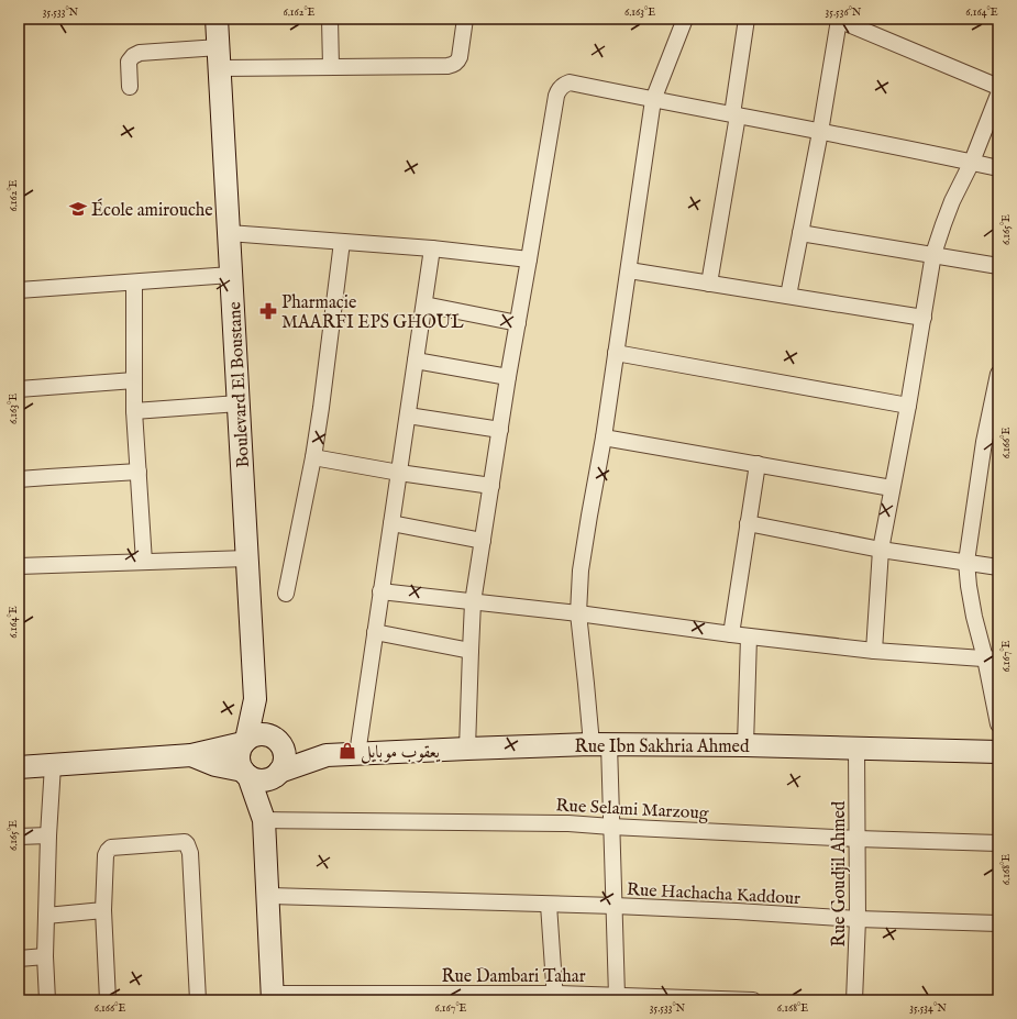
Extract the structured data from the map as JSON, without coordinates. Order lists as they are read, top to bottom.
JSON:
{
  "streets": {
    "main road": ["Boulevard El Boustane", "Rue Ibn Sakhria Ahmed"],
    "street": [
      "Rue Selami Marzoug",
      "Rue Goudjil Ahmed",
      "Rue Hachacha Kaddour",
      "Rue Dambari Tahar"
    ]
  },
  "crossings": [
    ["Rue Ibn Sakhria Ahmed", "Rue Goudjil Ahmed"],
    ["Rue Selami Marzoug", "Rue Goudjil Ahmed"],
    ["Rue Goudjil Ahmed", "Rue Hachacha Kaddour"]
  ],
  "places": {
    "school or university": ["École amirouche"],
    "pharmacy": ["Pharmacie MAARFI EPS GHOUL"],
    "shop": ["يعقوب موبايل"]
  },
  "coordinates": [
    "35.533°N",
    "6.162°E",
    "6.163°E",
    "35.536°N",
    "6.164°E",
    "6.165°E",
    "6.166°E",
    "6.167°E",
    "6.168°E",
    "35.534°N"
  ]
}
